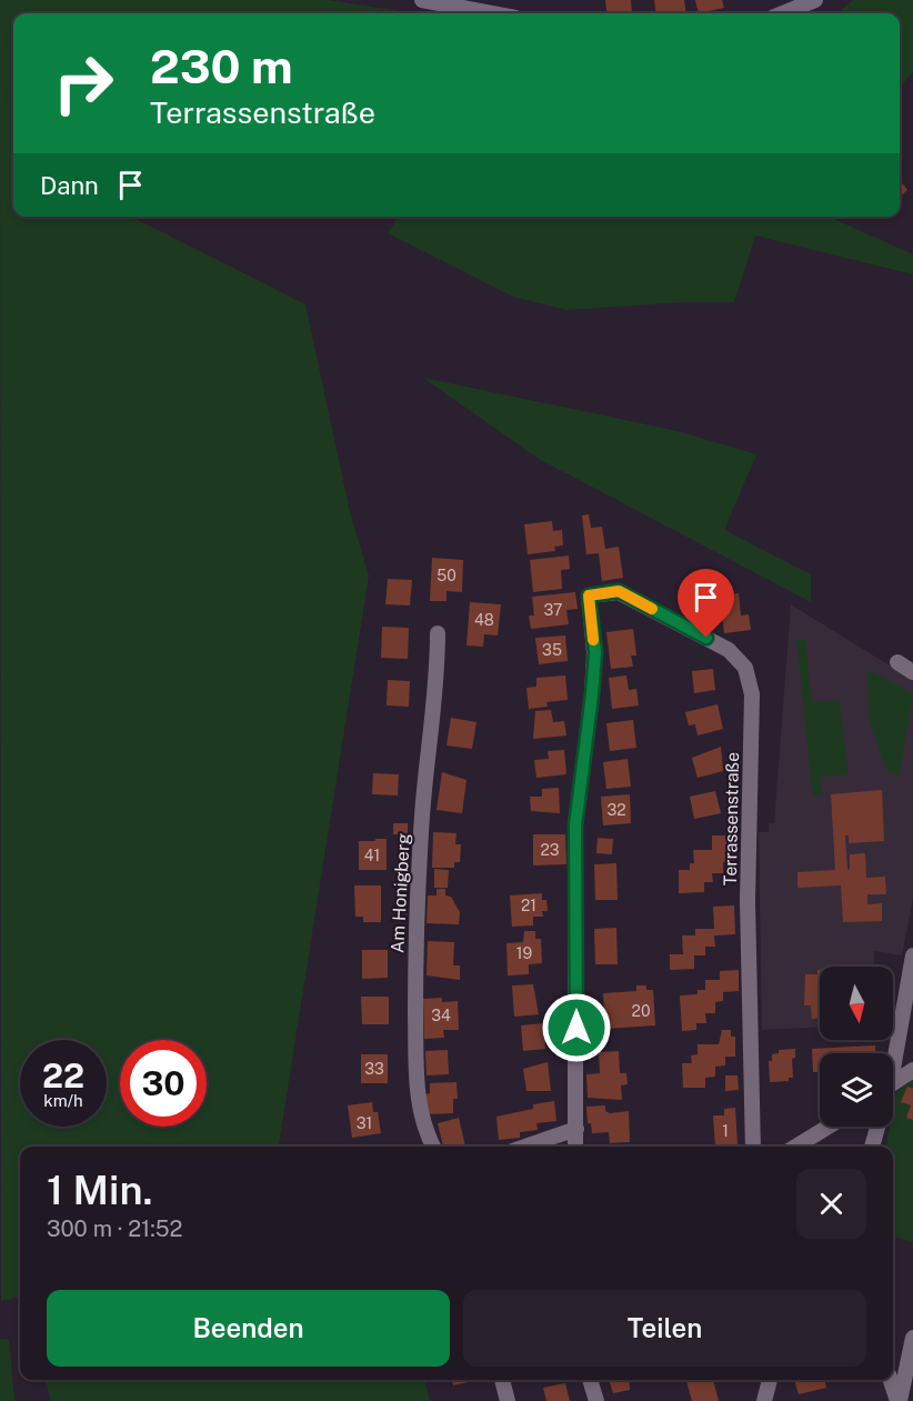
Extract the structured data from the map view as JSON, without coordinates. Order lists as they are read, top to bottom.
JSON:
{
  "streets": {
    "street": ["Terrassenstraße", "Am Honigberg"]
  },
  "house_numbers": [
    "50",
    "37",
    "48",
    "35",
    "32",
    "23",
    "41",
    "21",
    "19",
    "20",
    "34",
    "33",
    "31",
    "1"
  ],
  "north": "bottom",
  "page": {
    "turn": ["230 m", "Terrassenstraße"],
    "then": "Dann",
    "speed": "22 km/h",
    "limit": "30",
    "heading": ["1 Min.", "300 m · 21:52"],
    "buttons": ["Beenden", "Teilen"]
  }
}
